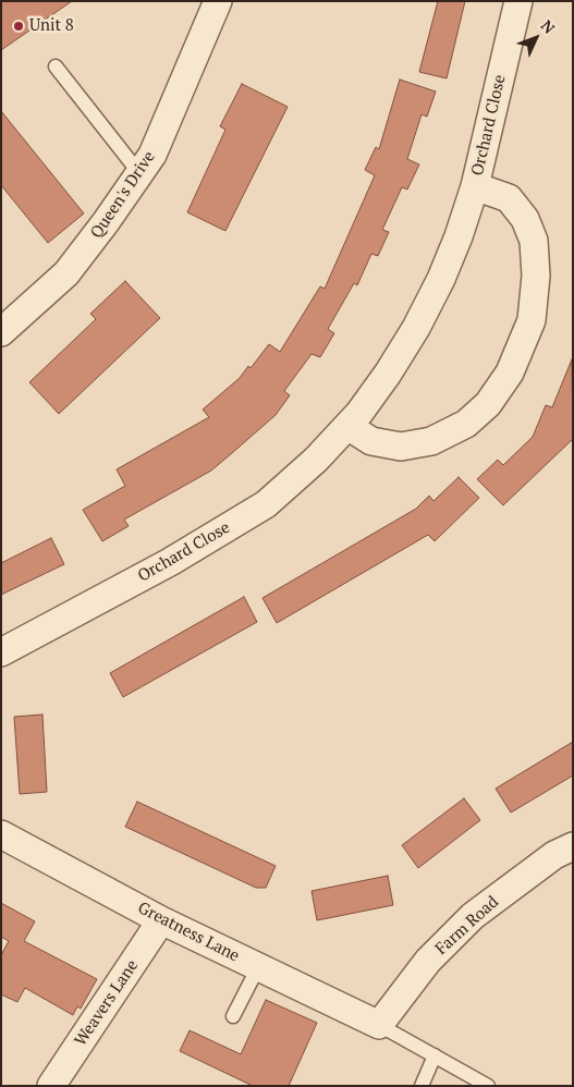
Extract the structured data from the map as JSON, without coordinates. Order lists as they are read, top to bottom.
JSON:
{
  "streets": {
    "street": [
      "Orchard Close",
      "Queen's Drive",
      "Farm Road",
      "Greatness Lane",
      "Weavers Lane"
    ]
  },
  "crossings": [
    ["Farm Road", "Greatness Lane"],
    ["Greatness Lane", "Weavers Lane"]
  ],
  "places": ["Unit 8"],
  "north": "top right"
}
